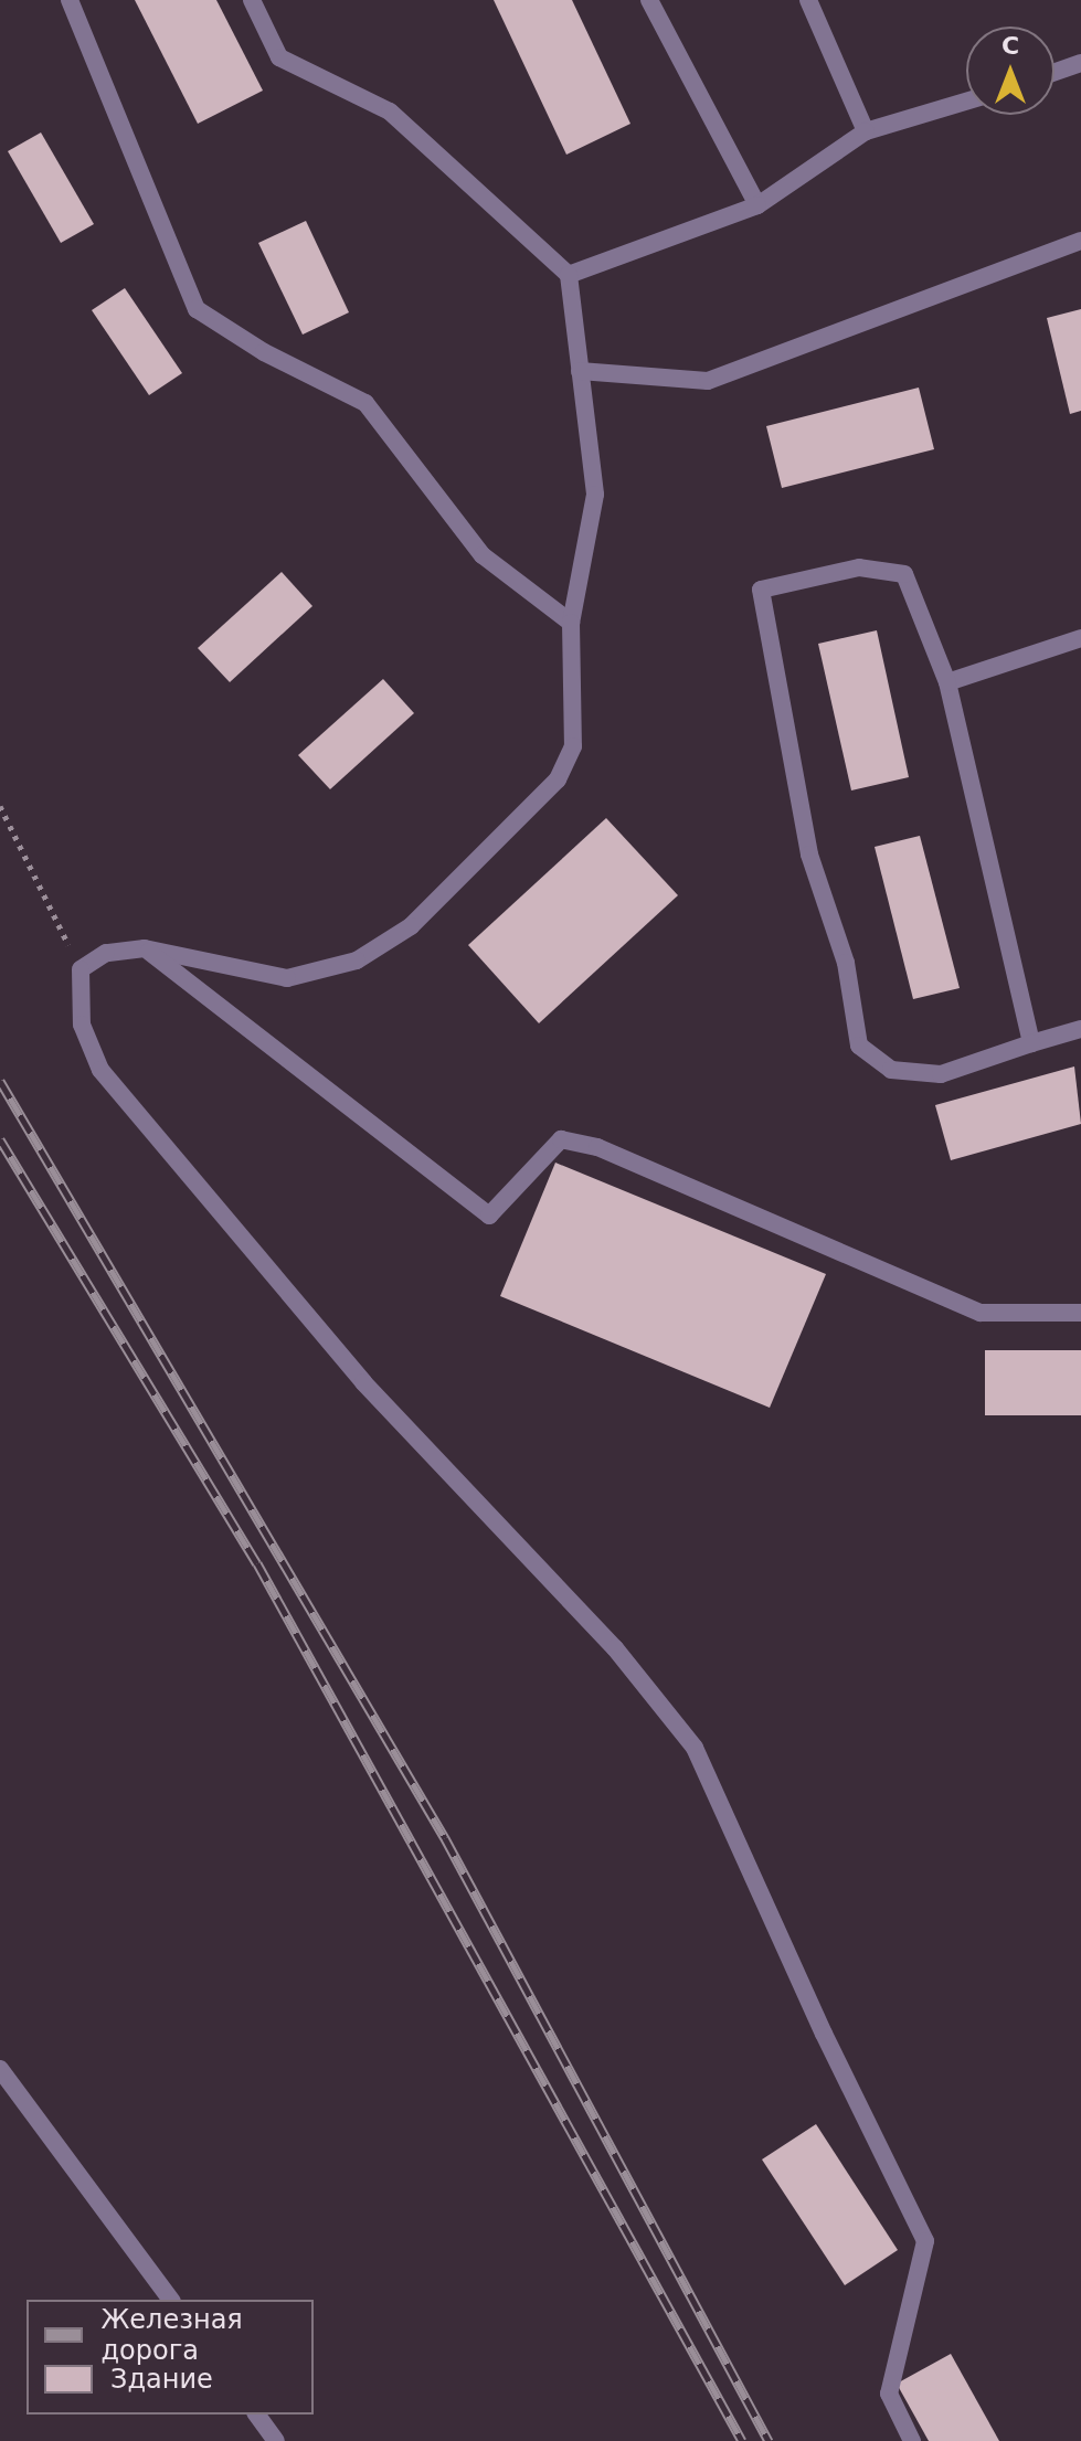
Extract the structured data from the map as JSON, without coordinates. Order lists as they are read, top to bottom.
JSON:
{
  "legend": ["Железная дорога", "Здание"],
  "north": "top"
}
